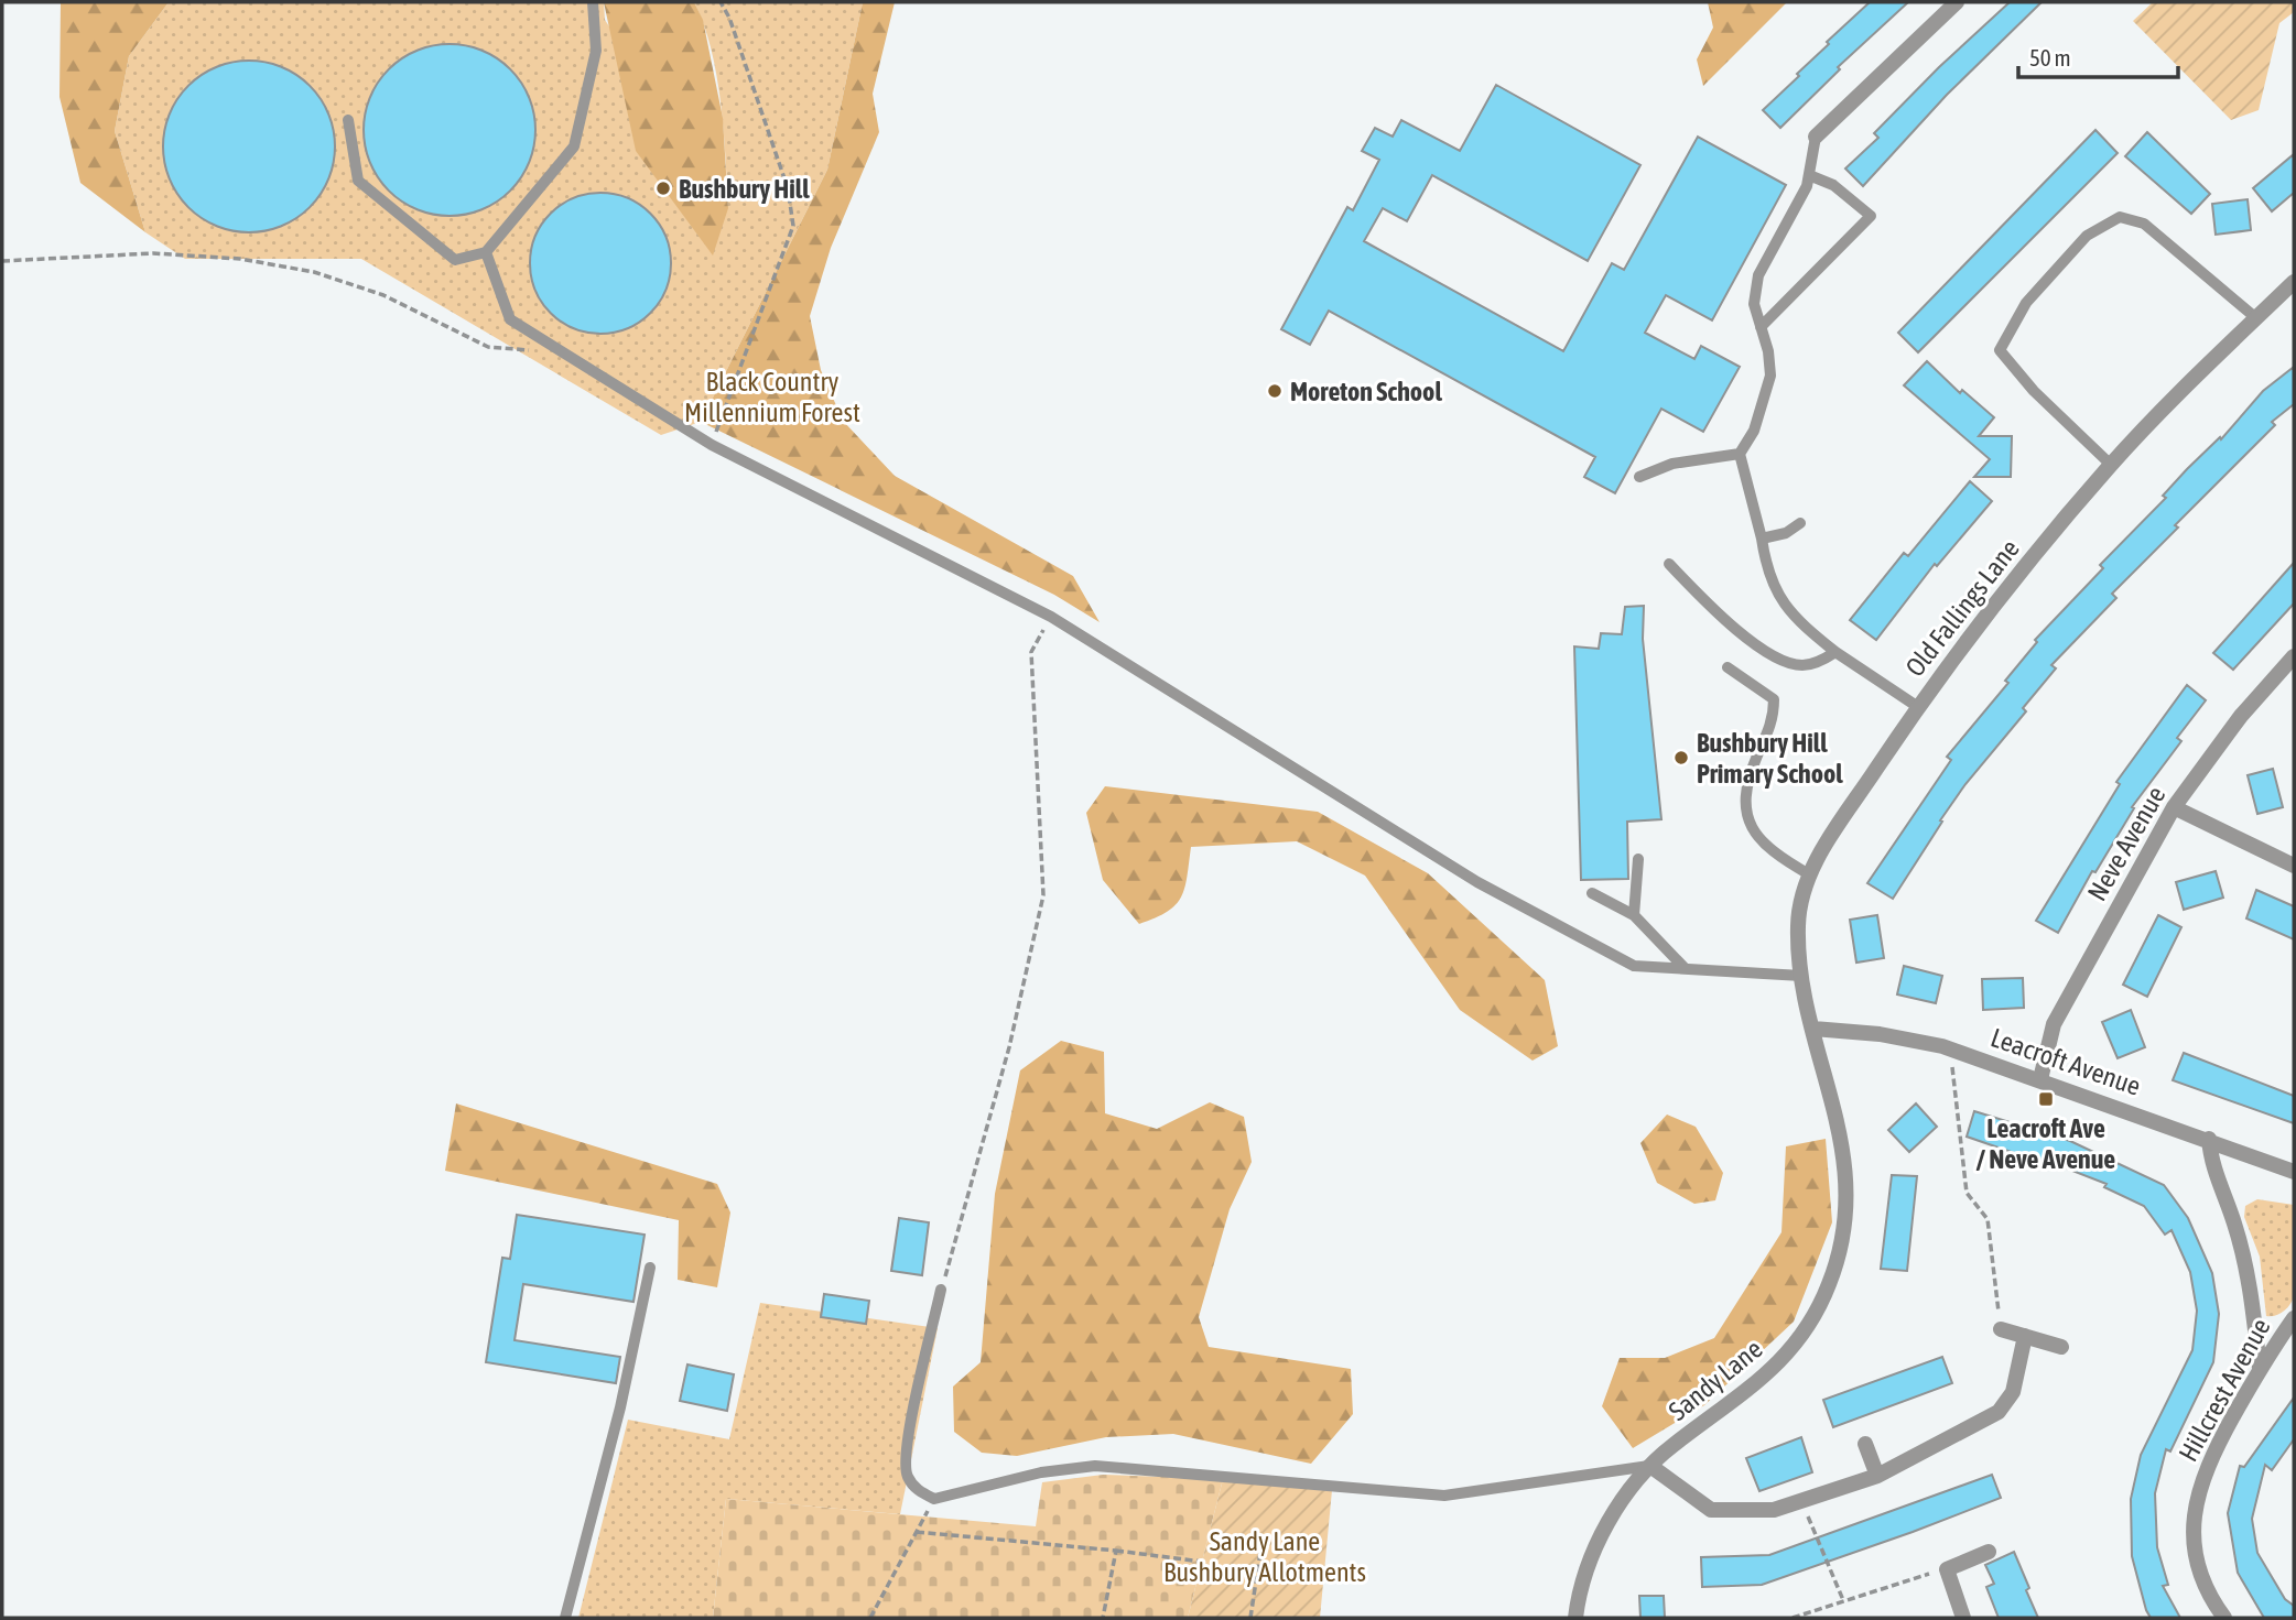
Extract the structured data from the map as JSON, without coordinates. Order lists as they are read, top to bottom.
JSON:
{
  "streets": {
    "street": [
      "Old Fallings Lane",
      "Neve Avenue",
      "Leacroft Avenue",
      "Sandy Lane",
      "Hillcrest Avenue"
    ]
  },
  "crossings": [
    ["Old Fallings Lane", "Leacroft Avenue"],
    ["Old Fallings Lane", "Sandy Lane"],
    ["Neve Avenue", "Leacroft Avenue"],
    ["Leacroft Avenue", "Sandy Lane"]
  ],
  "parks": ["Black Country Millennium Forest", "Sandy Lane Bushbury Allotments"],
  "places": {
    "other": ["Bushbury Hill", "Moreton School", "Bushbury Hill Primary School"],
    "transit": ["Leacroft Ave / Neve Avenue"]
  },
  "scale_bar": "50 m"
}
